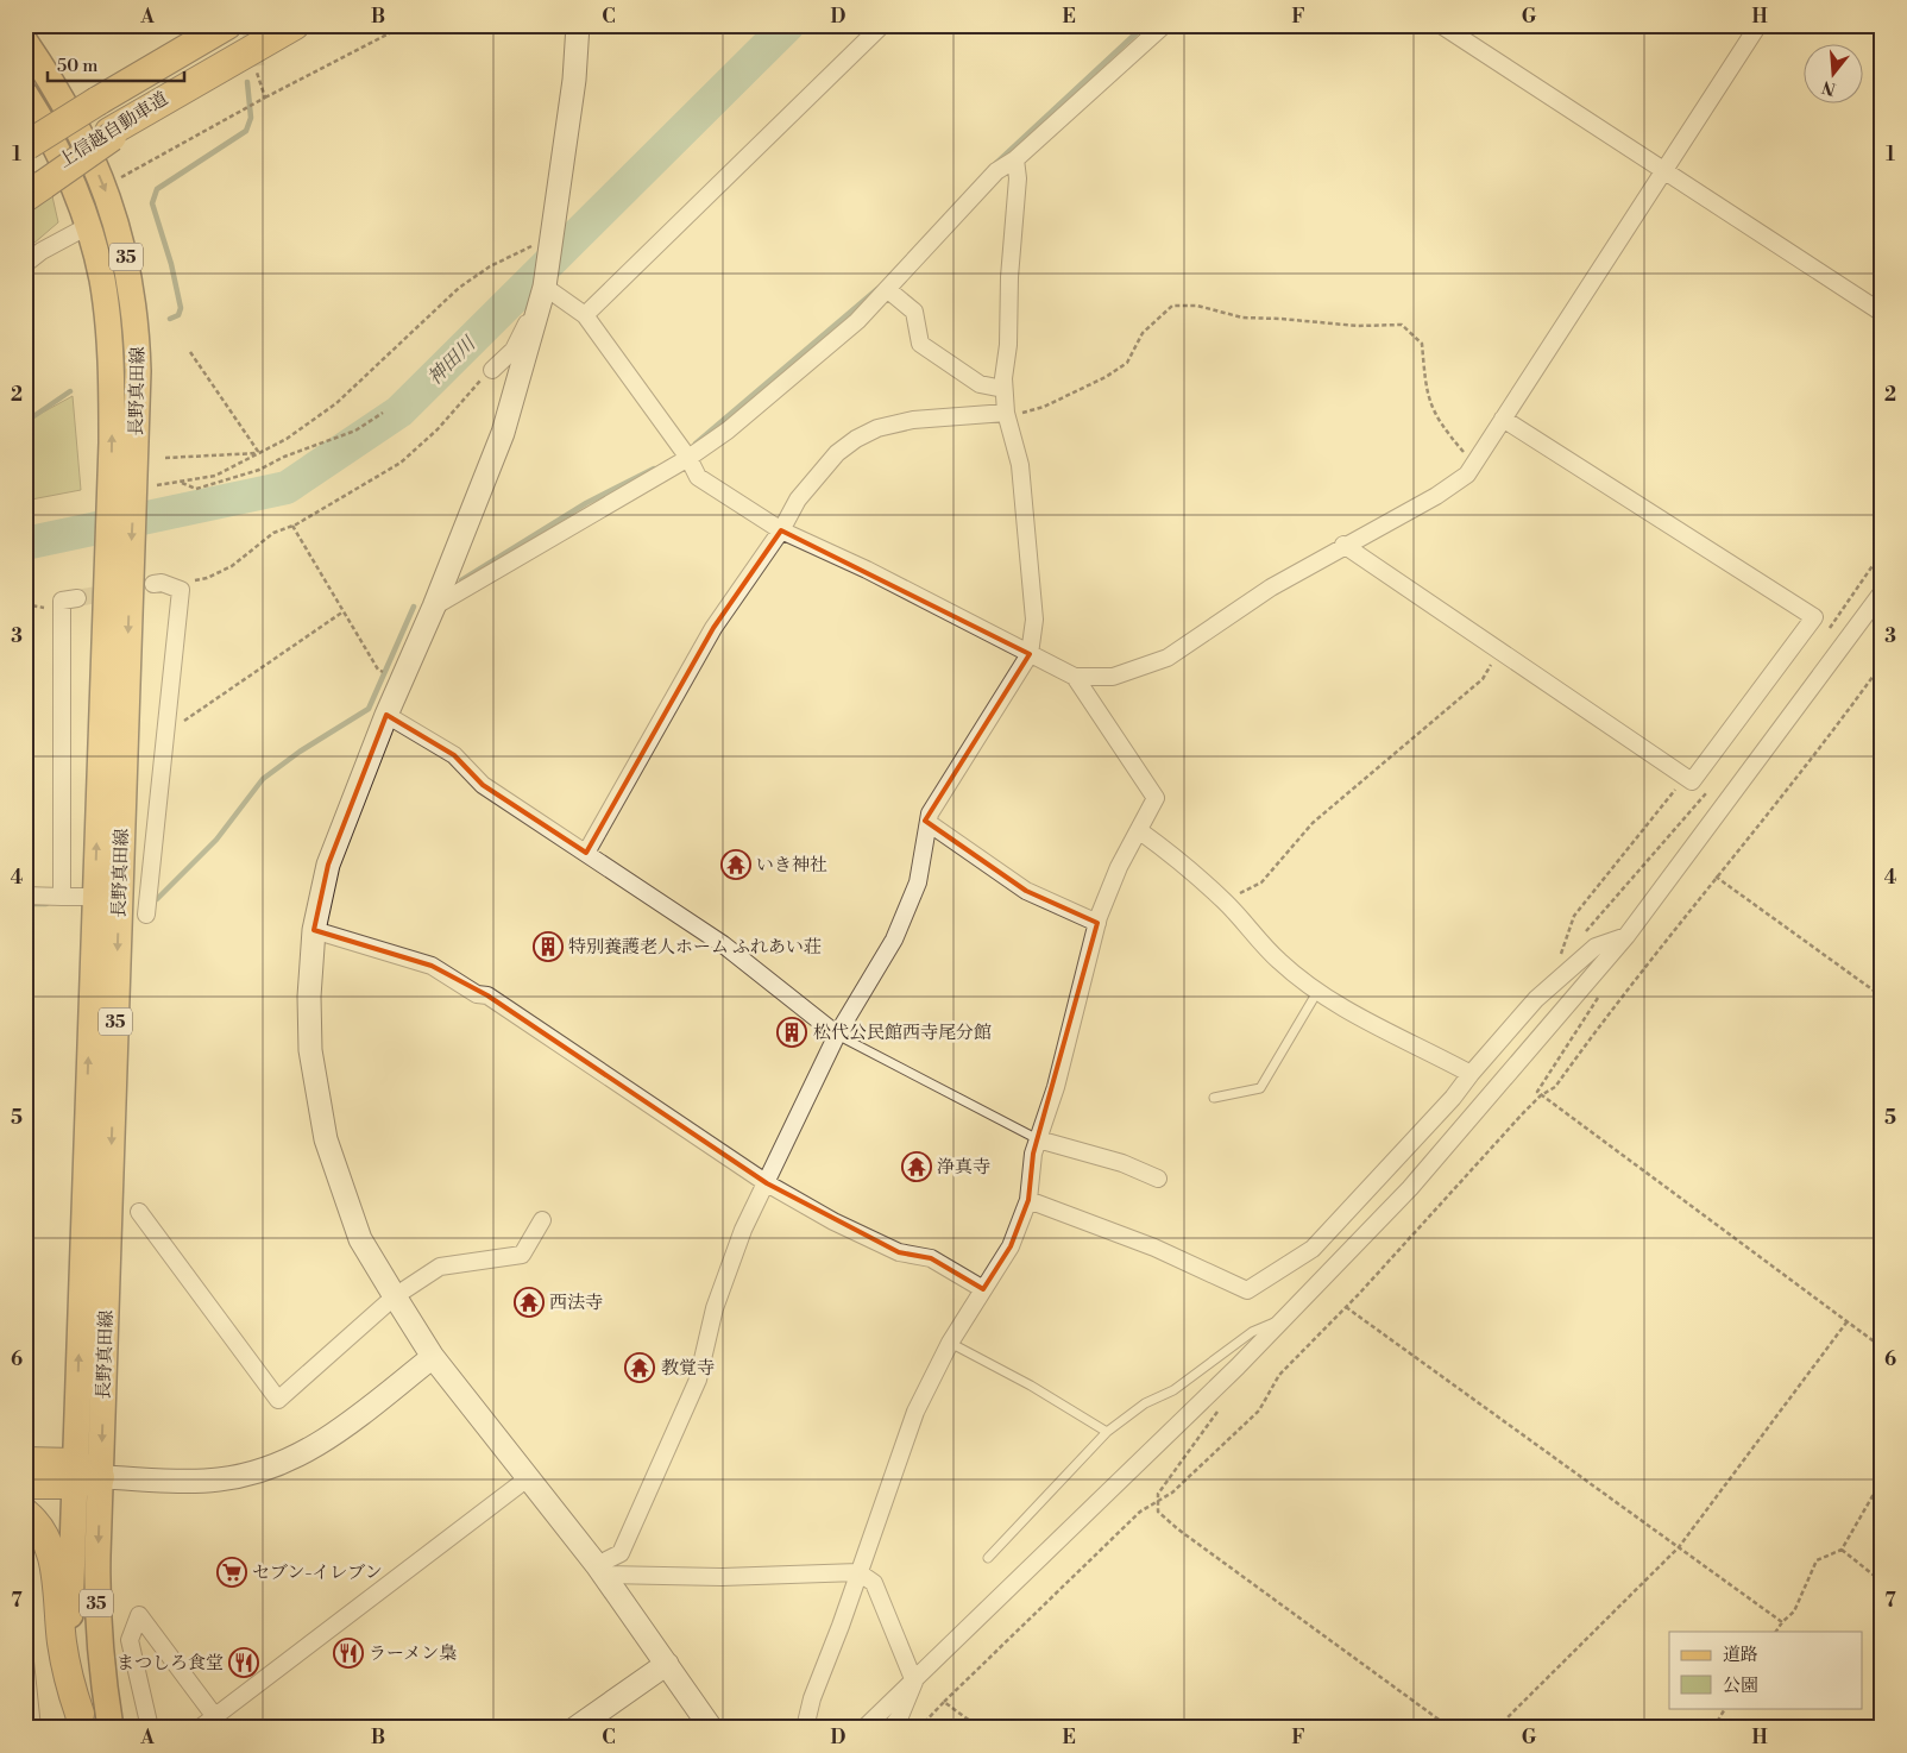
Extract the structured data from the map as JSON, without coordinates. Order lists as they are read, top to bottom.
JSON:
{
  "streets": {
    "highway": ["上信越自動車道"],
    "main road": ["35", "長野真田線"]
  },
  "water": ["神田川"],
  "places": {
    "temple": [
      "いき神社",
      "浄真寺",
      "西法寺",
      "教覚寺"
    ],
    "building": ["特別養護老人ホーム ふれあい荘", "松代公民館西寺尾分館"],
    "supermarket": ["セブン-イレブン"],
    "restaurant": ["ラーメン梟", "まつしろ食堂"]
  },
  "legend": ["道路", "公園"],
  "scale_bar": "50 m",
  "north": "bottom",
  "grid": {
    "columns": [
      "A",
      "B",
      "C",
      "D",
      "E",
      "F",
      "G",
      "H"
    ],
    "rows": [
      "1",
      "2",
      "3",
      "4",
      "5",
      "6",
      "7"
    ]
  }
}
